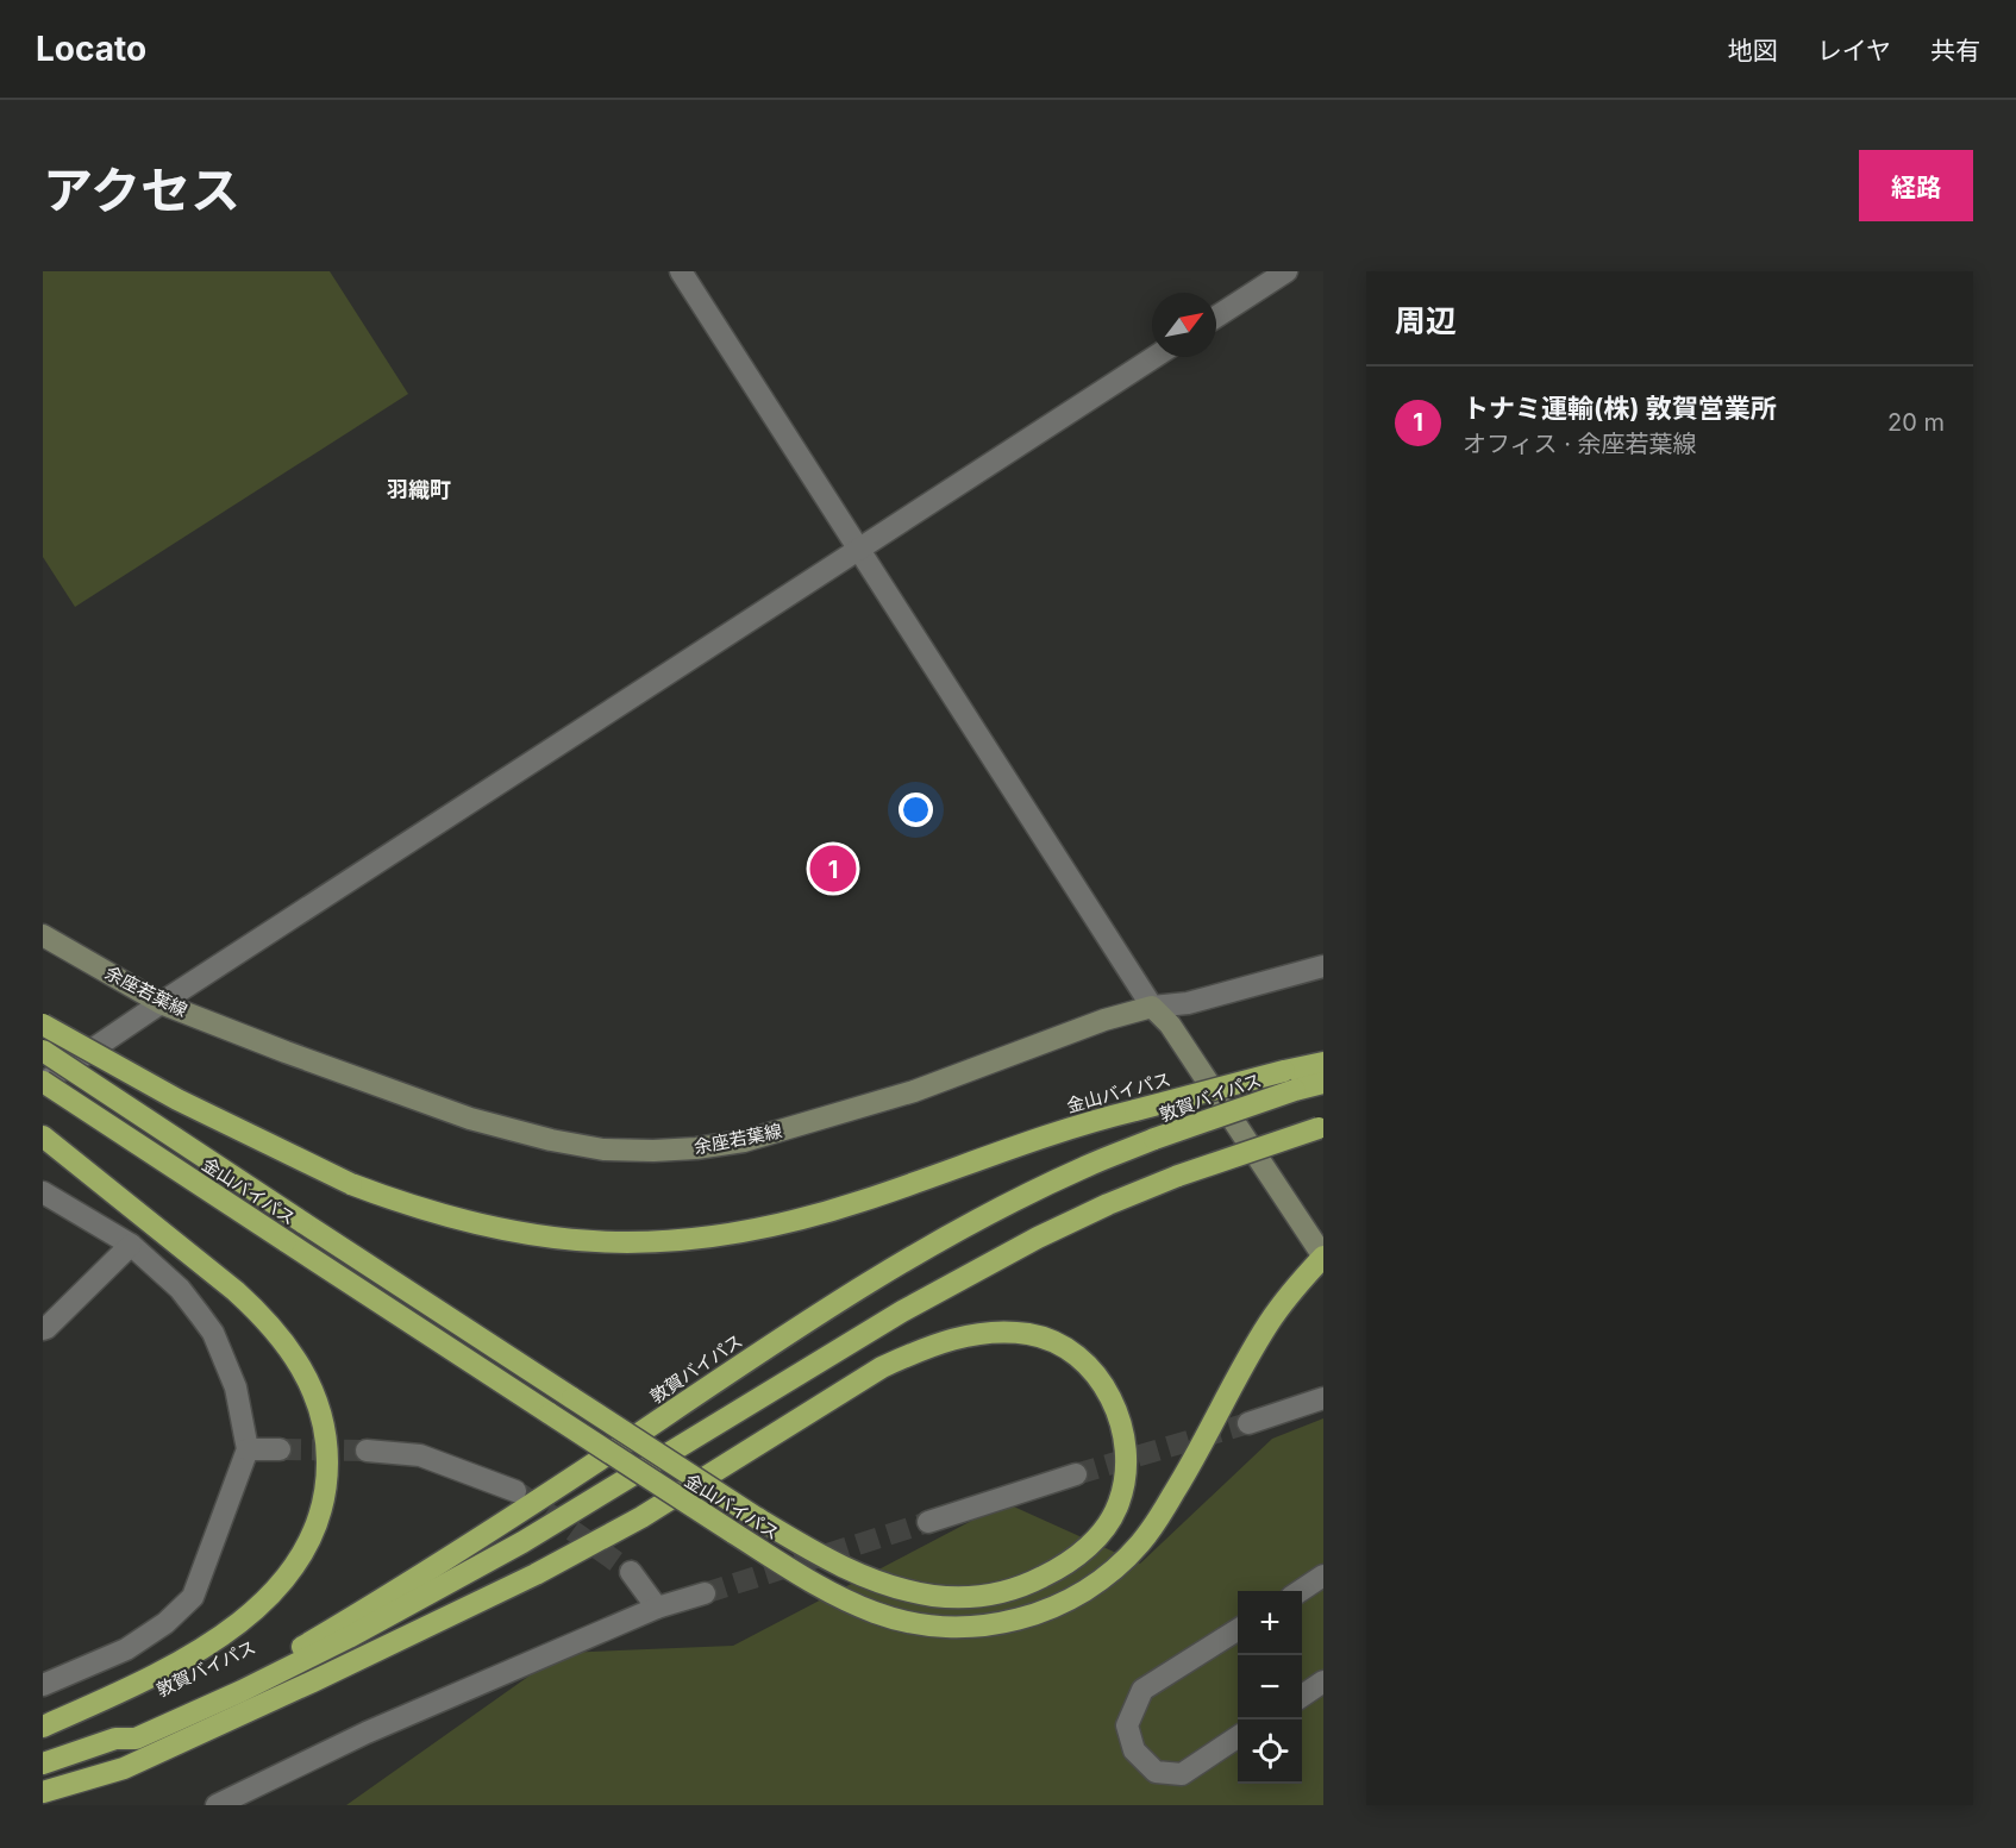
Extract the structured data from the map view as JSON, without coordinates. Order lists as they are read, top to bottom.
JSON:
{
  "streets": {
    "highway": ["金山バイパス", "敦賀バイパス"],
    "main road": ["余座若葉線"]
  },
  "crossings": [
    ["金山バイパス", "敦賀バイパス"]
  ],
  "districts": ["羽織町"],
  "north": "top right",
  "page": {
    "header": "Locato",
    "nav": ["地図", "レイヤ", "共有"],
    "title": "アクセス",
    "buttons": "経路",
    "heading": "周辺",
    "list": [
      {
        "mark": "1",
        "name": "トナミ運輸(株) 敦賀営業所",
        "note": "オフィス · 余座若葉線",
        "value": "20 m"
      }
    ],
    "pins": "1",
    "map_buttons": ["+", "−"]
  }
}
